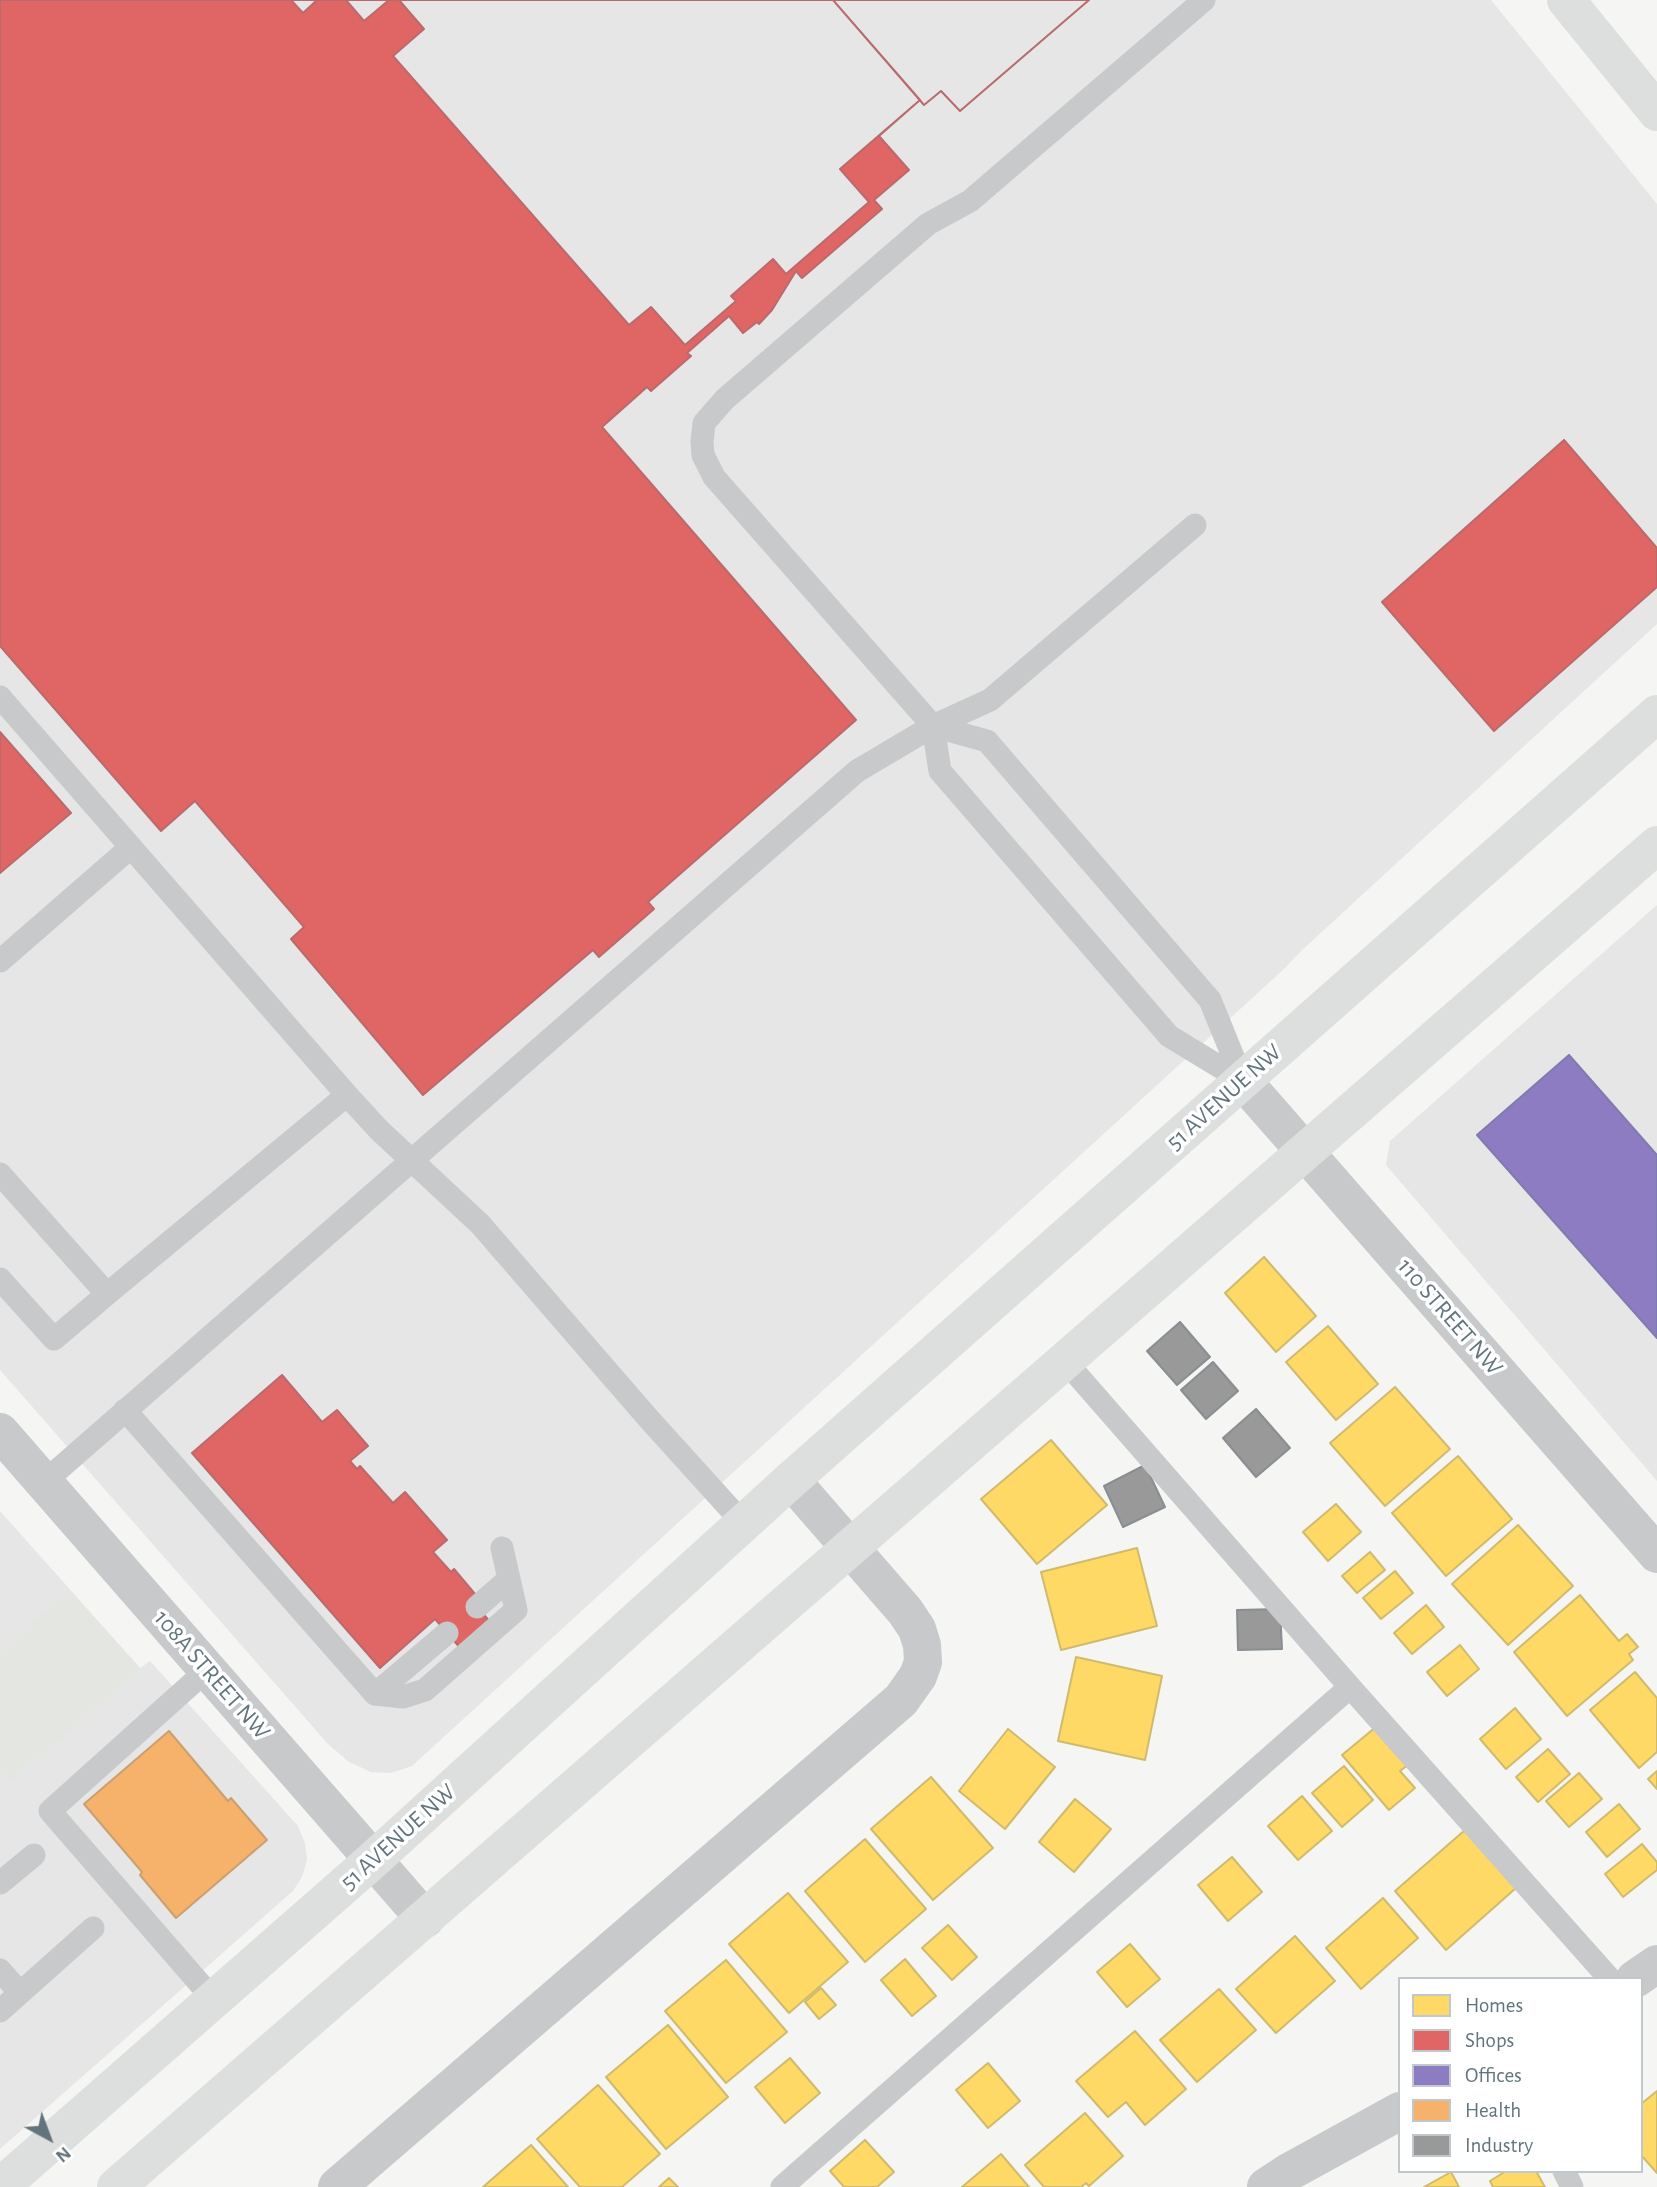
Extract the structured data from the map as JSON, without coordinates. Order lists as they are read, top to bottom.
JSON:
{
  "streets": {
    "main road": ["51 AVENUE NW"],
    "street": ["110 STREET NW", "108A STREET NW"]
  },
  "crossings": [
    ["51 AVENUE NW", "110 STREET NW"],
    ["51 AVENUE NW", "108A STREET NW"]
  ],
  "legend": [
    "Homes",
    "Shops",
    "Offices",
    "Health",
    "Industry"
  ],
  "north": "bottom right"
}
